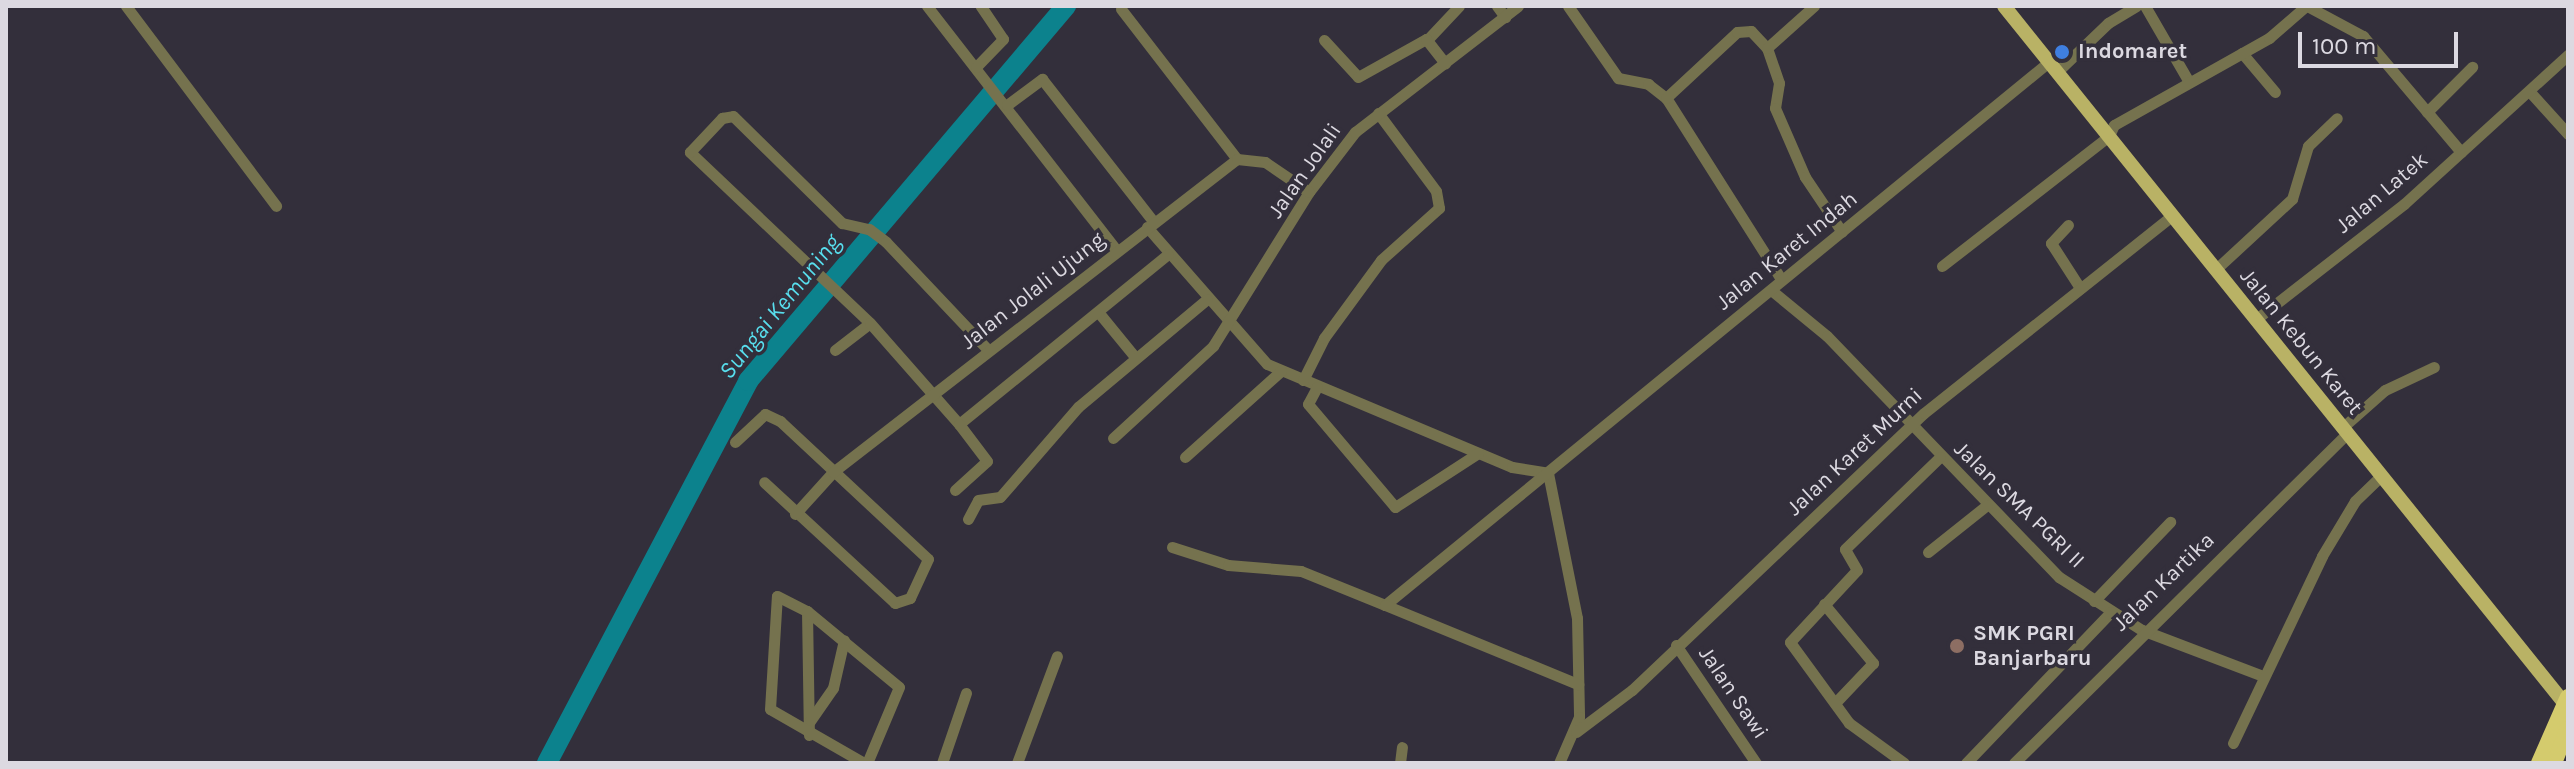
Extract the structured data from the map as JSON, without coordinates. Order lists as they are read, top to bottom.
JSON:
{
  "streets": {
    "main road": ["Jalan Kebun Karet"],
    "street": [
      "Jalan Jolali",
      "Jalan Latek",
      "Jalan Karet Indah",
      "Jalan Jolali Ujung",
      "Jalan Karet Murni",
      "Jalan SMA PGRI II",
      "Jalan Kartika",
      "Jalan Sawi"
    ]
  },
  "crossings": [
    ["Jalan Latek", "Jalan Kebun Karet"],
    ["Jalan Karet Indah", "Jalan Kebun Karet"],
    ["Jalan Karet Indah", "Jalan SMA PGRI II"],
    ["Jalan Kebun Karet", "Jalan Karet Murni"],
    ["Jalan Kebun Karet", "Jalan Kartika"],
    ["Jalan Karet Murni", "Jalan SMA PGRI II"],
    ["Jalan Karet Murni", "Jalan Sawi"],
    ["Jalan SMA PGRI II", "Jalan Kartika"]
  ],
  "water": ["Sungai Kemuning"],
  "places": ["Indomaret", "SMK PGRI Banjarbaru"],
  "scale_bar": "100 m"
}
